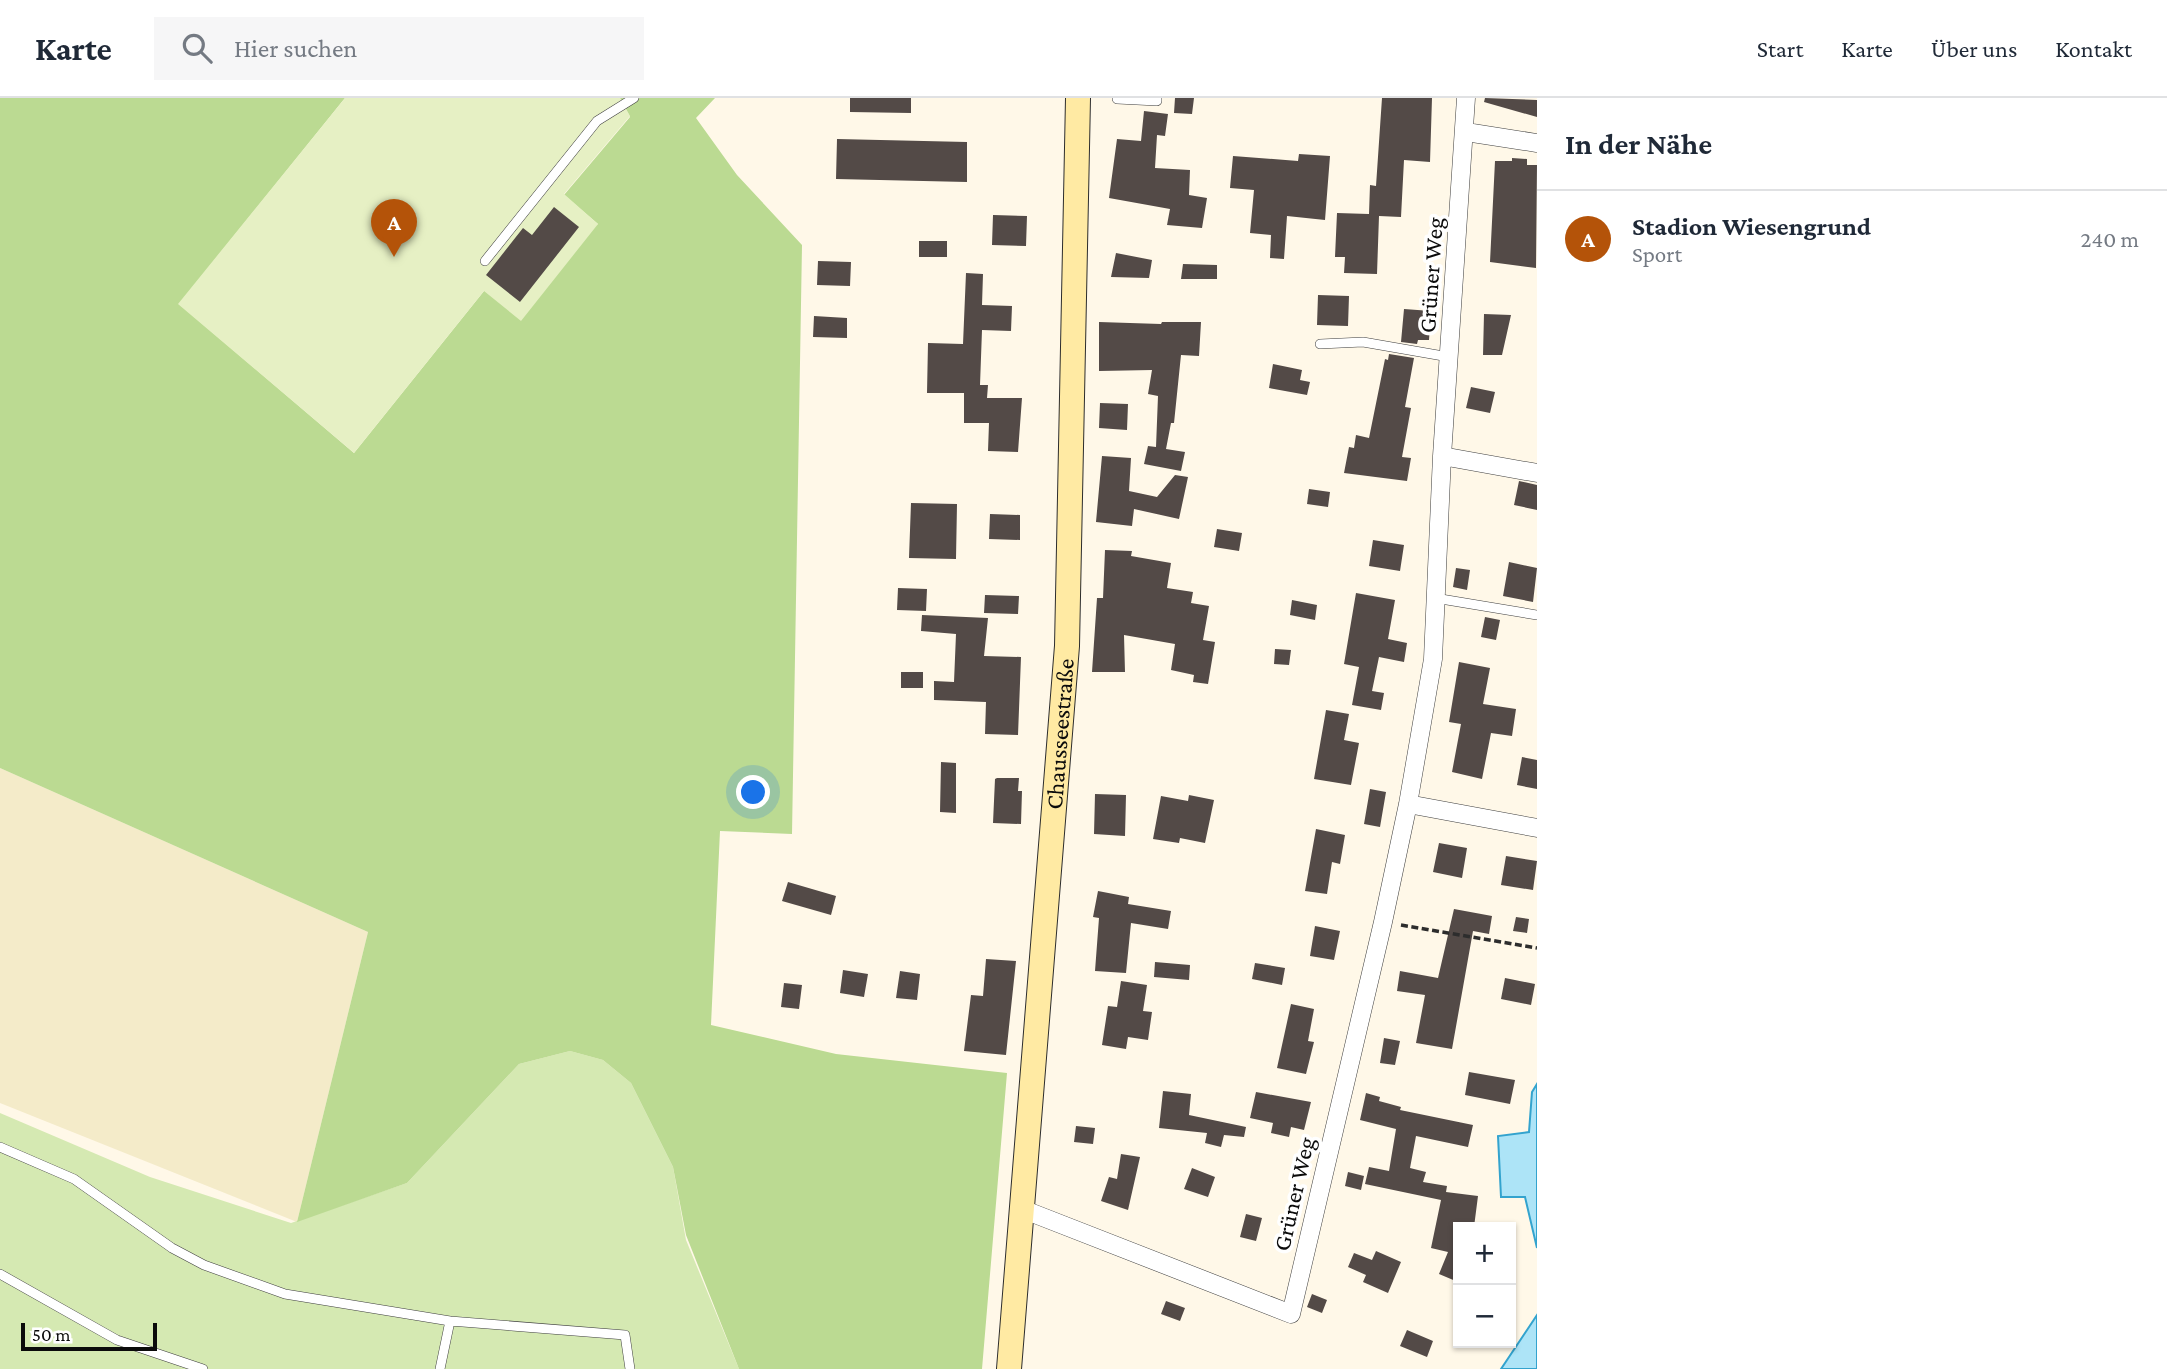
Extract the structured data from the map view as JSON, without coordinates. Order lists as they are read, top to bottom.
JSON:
{
  "streets": {
    "main road": ["Chausseestraße"],
    "street": ["Grüner Weg"]
  },
  "crossings": [
    ["Grüner Weg", "Chausseestraße"]
  ],
  "scale_bar": "50 m",
  "page": {
    "header": "Karte",
    "search": "Hier suchen",
    "nav": [
      "Start",
      "Karte",
      "Über uns",
      "Kontakt"
    ],
    "heading": "In der Nähe",
    "list": [
      {
        "mark": "A",
        "name": "Stadion Wiesengrund",
        "note": "Sport",
        "value": "240 m"
      }
    ],
    "pins": "A",
    "map_buttons": ["+", "−"],
    "scale": "50 m"
  }
}
